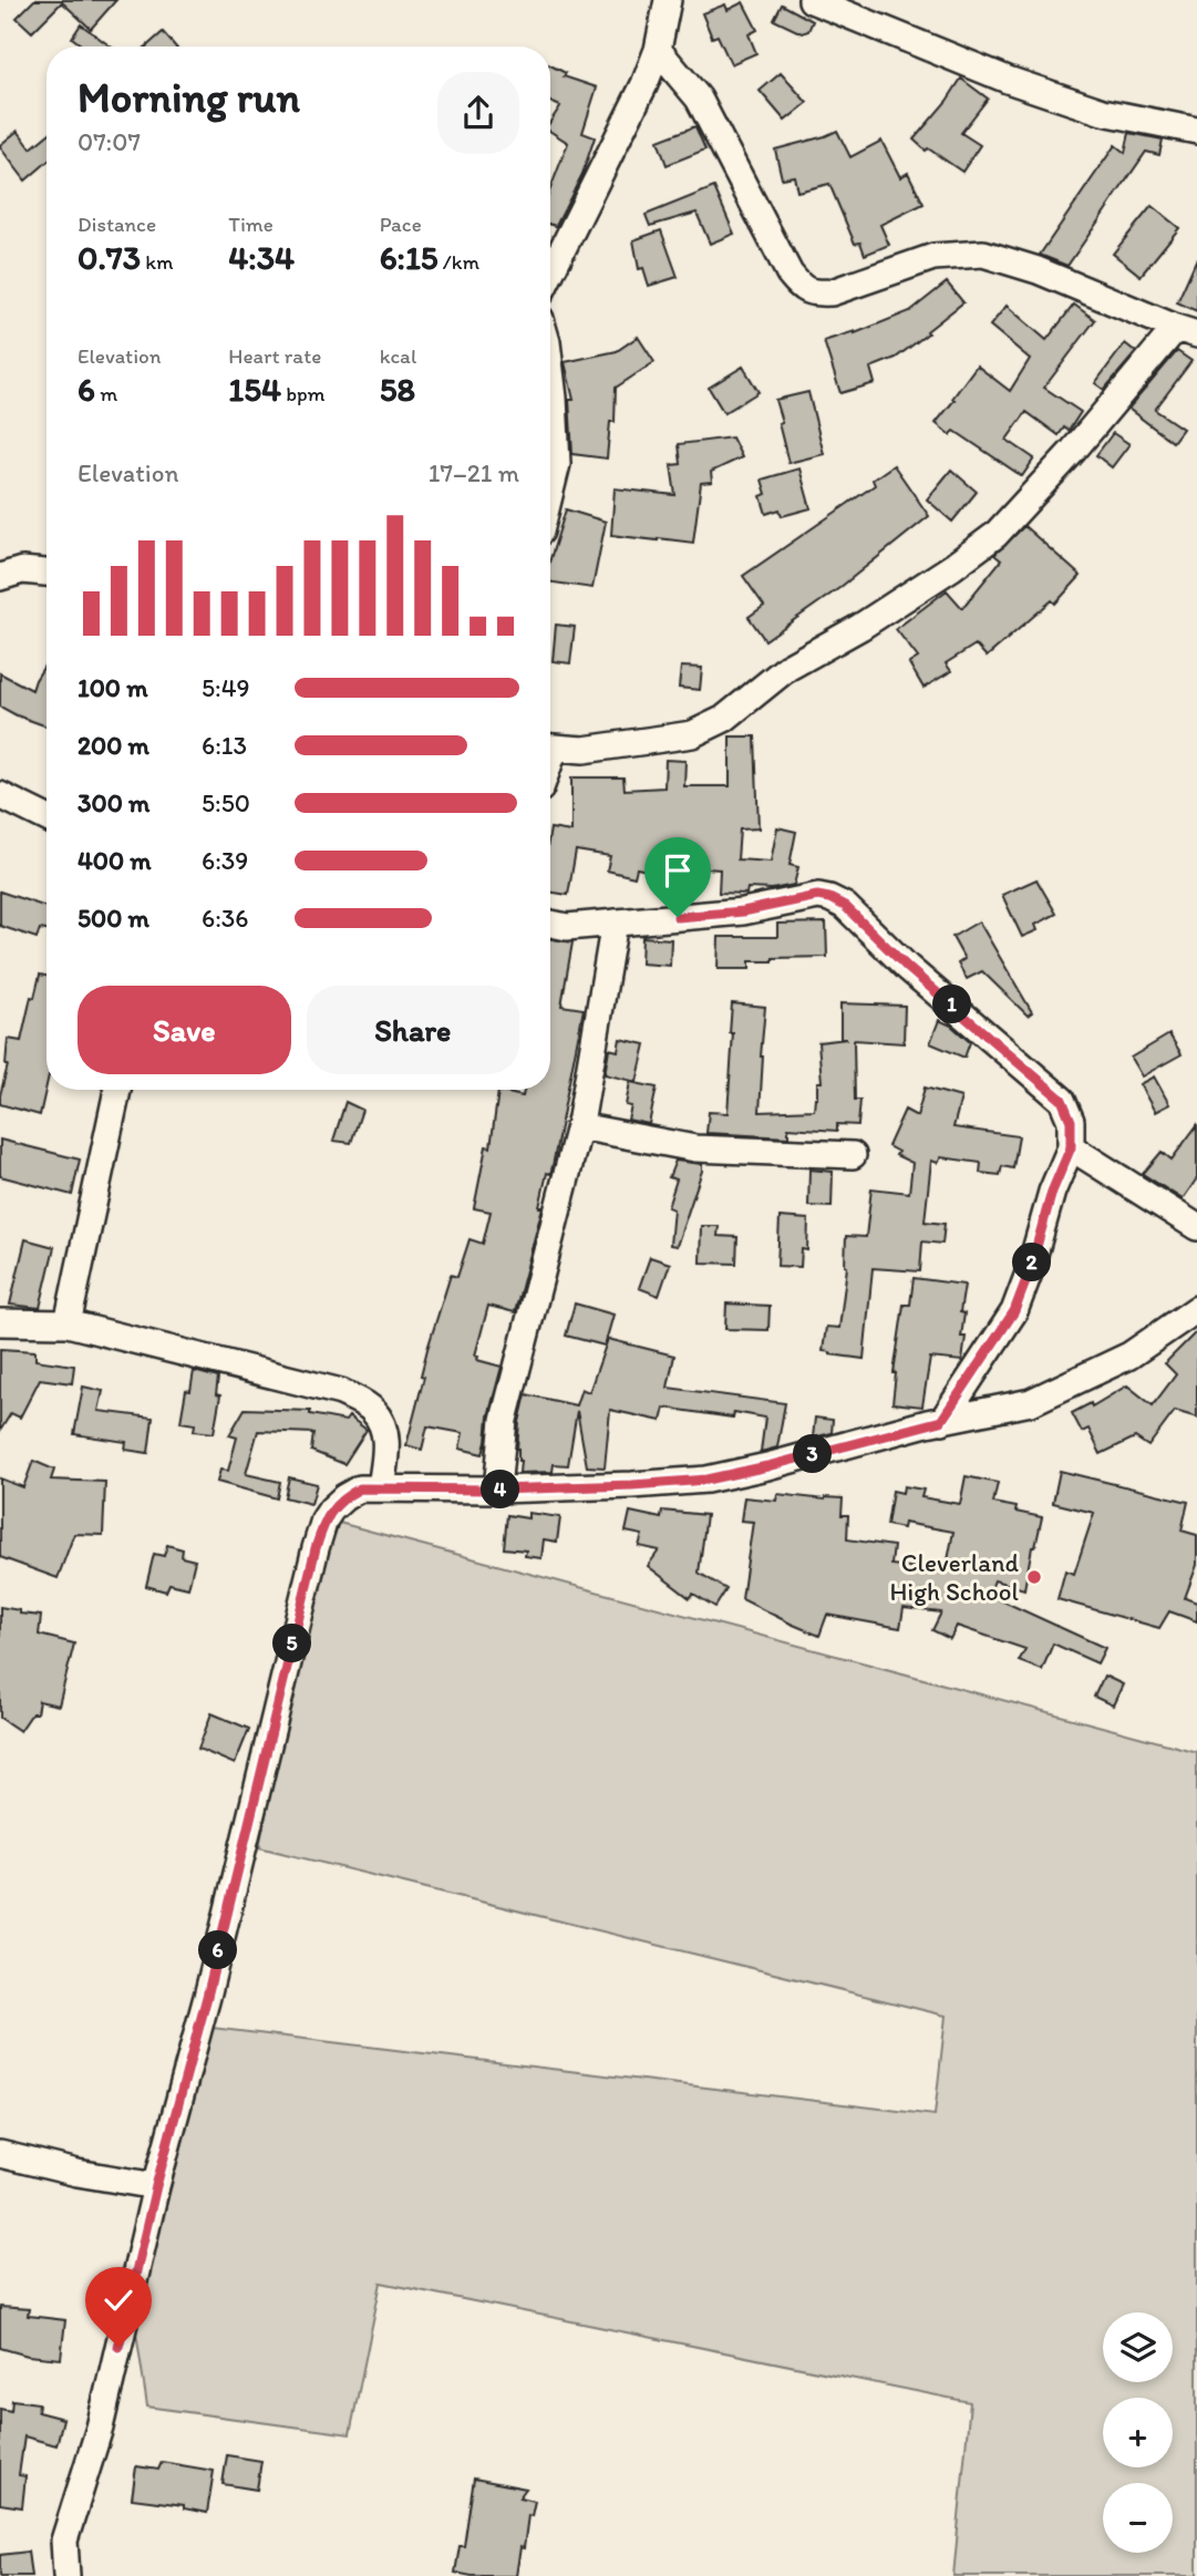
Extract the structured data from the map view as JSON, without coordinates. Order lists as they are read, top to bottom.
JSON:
{
  "places": ["Cleverland High School"],
  "page": {
    "heading": ["Morning run", "07:07"],
    "stats": [
      ["Distance", "0.73 km"],
      ["Time", "4:34"],
      ["Pace", "6:15 /km"],
      ["Elevation", "6 m"],
      ["Heart rate", "154 bpm"],
      ["kcal", "58"]
    ],
    "chart": ["Elevation", "17–21 m"],
    "list": [
      {
        "name": "100 m",
        "note": "5:49"
      },
      {
        "name": "200 m",
        "note": "6:13"
      },
      {
        "name": "300 m",
        "note": "5:50"
      },
      {
        "name": "400 m",
        "note": "6:39"
      },
      {
        "name": "500 m",
        "note": "6:36"
      }
    ],
    "buttons": ["Save", "Share"],
    "pins": [
      "1",
      "2",
      "3",
      "4",
      "5",
      "6"
    ],
    "map_buttons": ["+", "−"]
  }
}
